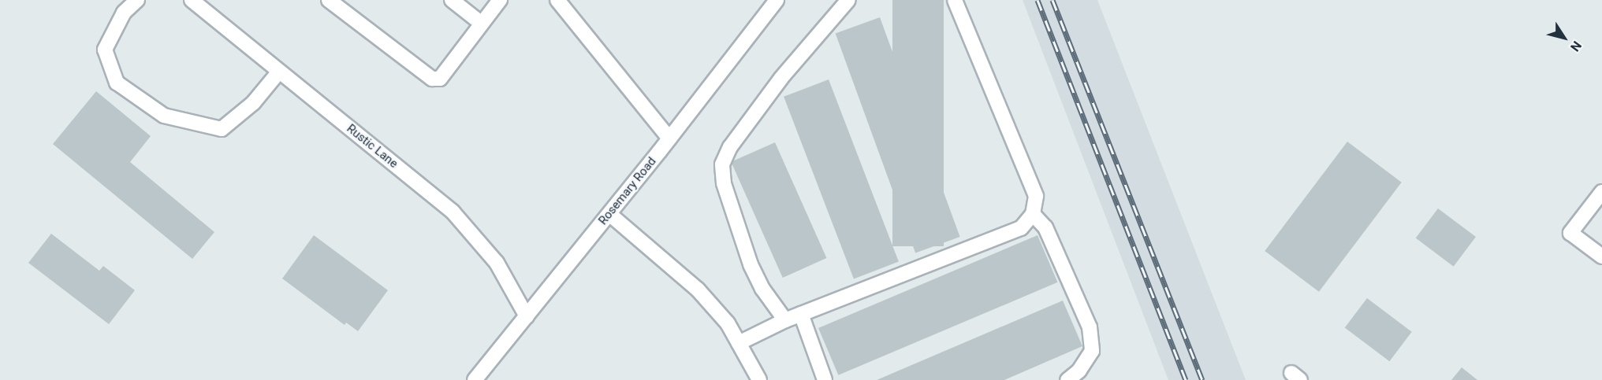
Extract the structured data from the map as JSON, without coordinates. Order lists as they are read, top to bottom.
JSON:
{
  "streets": {
    "street": ["Rustic Lane", "Rosemary Road"]
  },
  "crossings": [
    ["Rustic Lane", "Rosemary Road"]
  ],
  "north": "bottom right"
}
